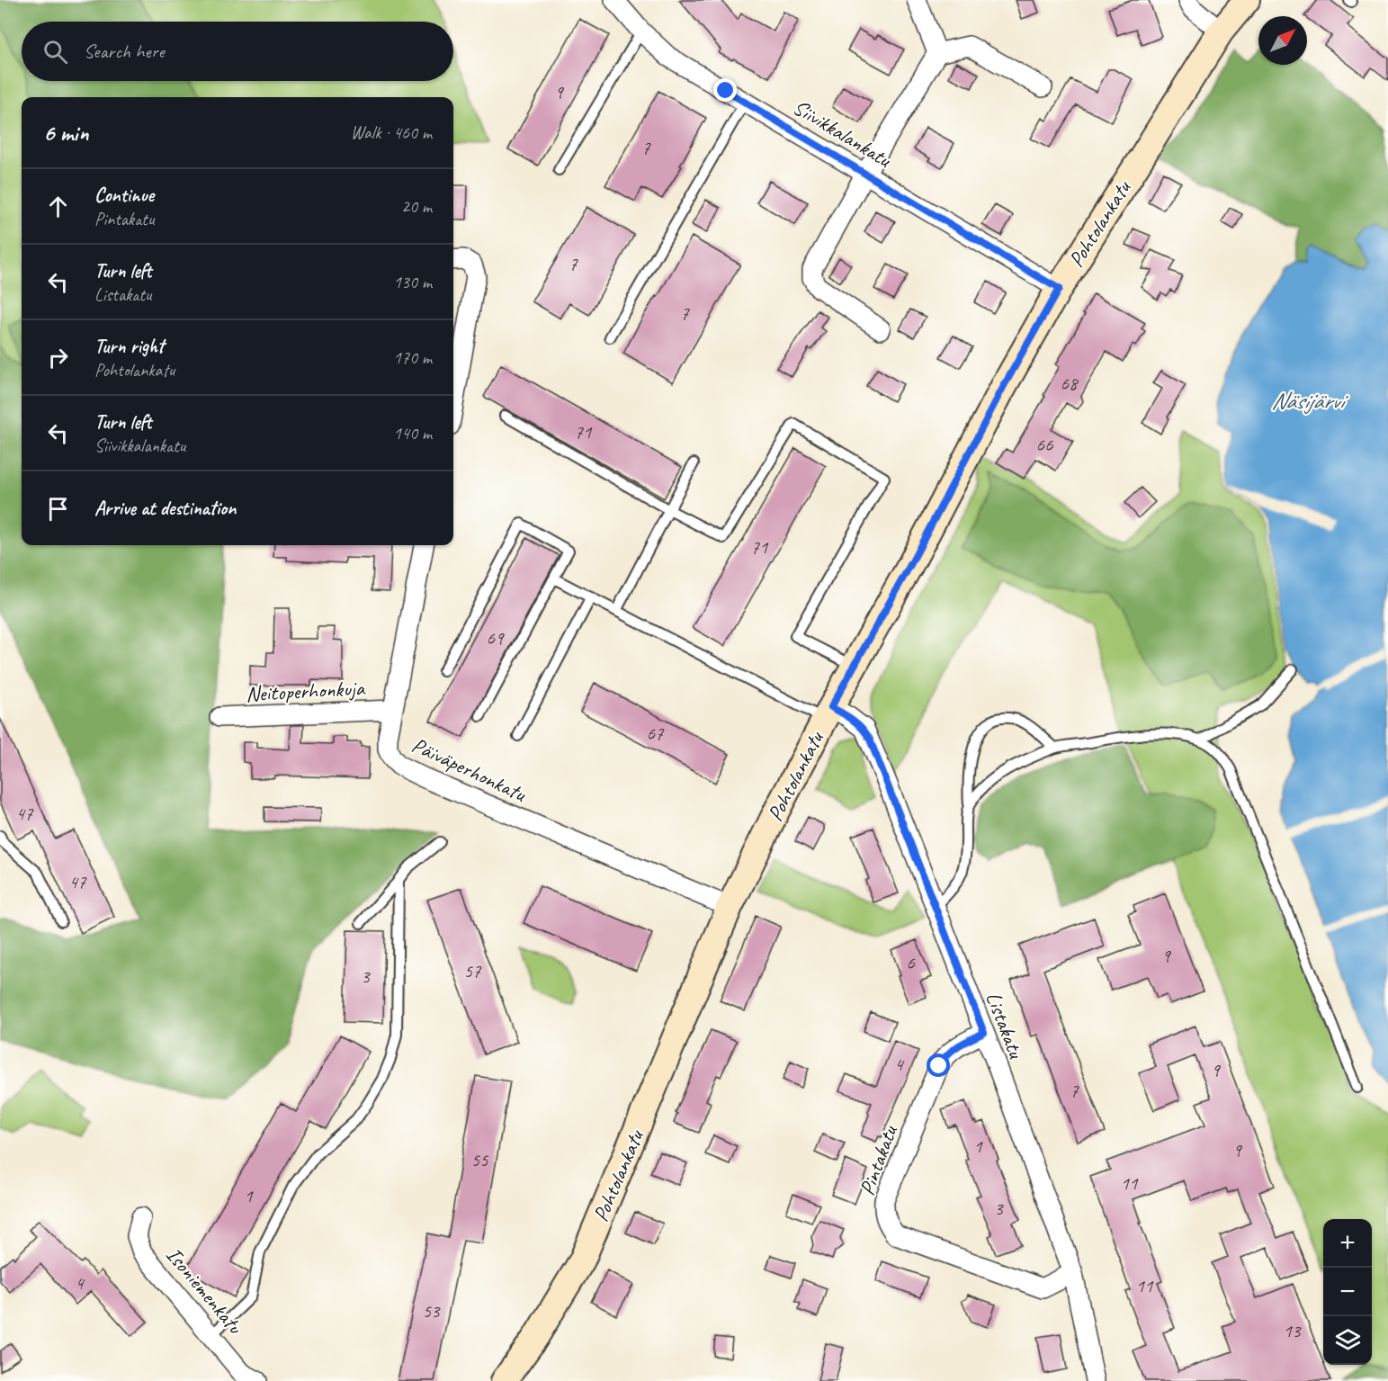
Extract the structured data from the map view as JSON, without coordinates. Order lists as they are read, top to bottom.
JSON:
{
  "streets": {
    "main road": ["Pohtolankatu"],
    "street": [
      "Siivikkalankatu",
      "Neitoperhonkuja",
      "Päiväperhonkatu",
      "Listakatu",
      "Pintakatu",
      "Isoniemenkatu"
    ]
  },
  "crossings": [
    ["Siivikkalankatu", "Pohtolankatu"],
    ["Pohtolankatu", "Päiväperhonkatu"],
    ["Pohtolankatu", "Listakatu"],
    ["Neitoperhonkuja", "Päiväperhonkatu"],
    ["Listakatu", "Pintakatu"]
  ],
  "water": ["Näsijärvi"],
  "house_numbers": [
    "9",
    "7",
    "7",
    "7",
    "68",
    "71",
    "66",
    "71",
    "69",
    "67",
    "47",
    "47",
    "9",
    "6",
    "57",
    "3",
    "4",
    "9",
    "7",
    "1",
    "9",
    "55",
    "11",
    "1",
    "3",
    "4",
    "11",
    "53",
    "13"
  ],
  "north": "top right",
  "page": {
    "search": "Search here",
    "heading": ["6 min", "Walk · 460 m"],
    "list": [
      ["Continue", "Pintakatu", "20 m"],
      ["Turn left", "Listakatu", "130 m"],
      ["Turn right", "Pohtolankatu", "170 m"],
      ["Turn left", "Siivikkalankatu", "140 m"],
      "Arrive at destination"
    ],
    "map_buttons": ["+", "−"]
  }
}
